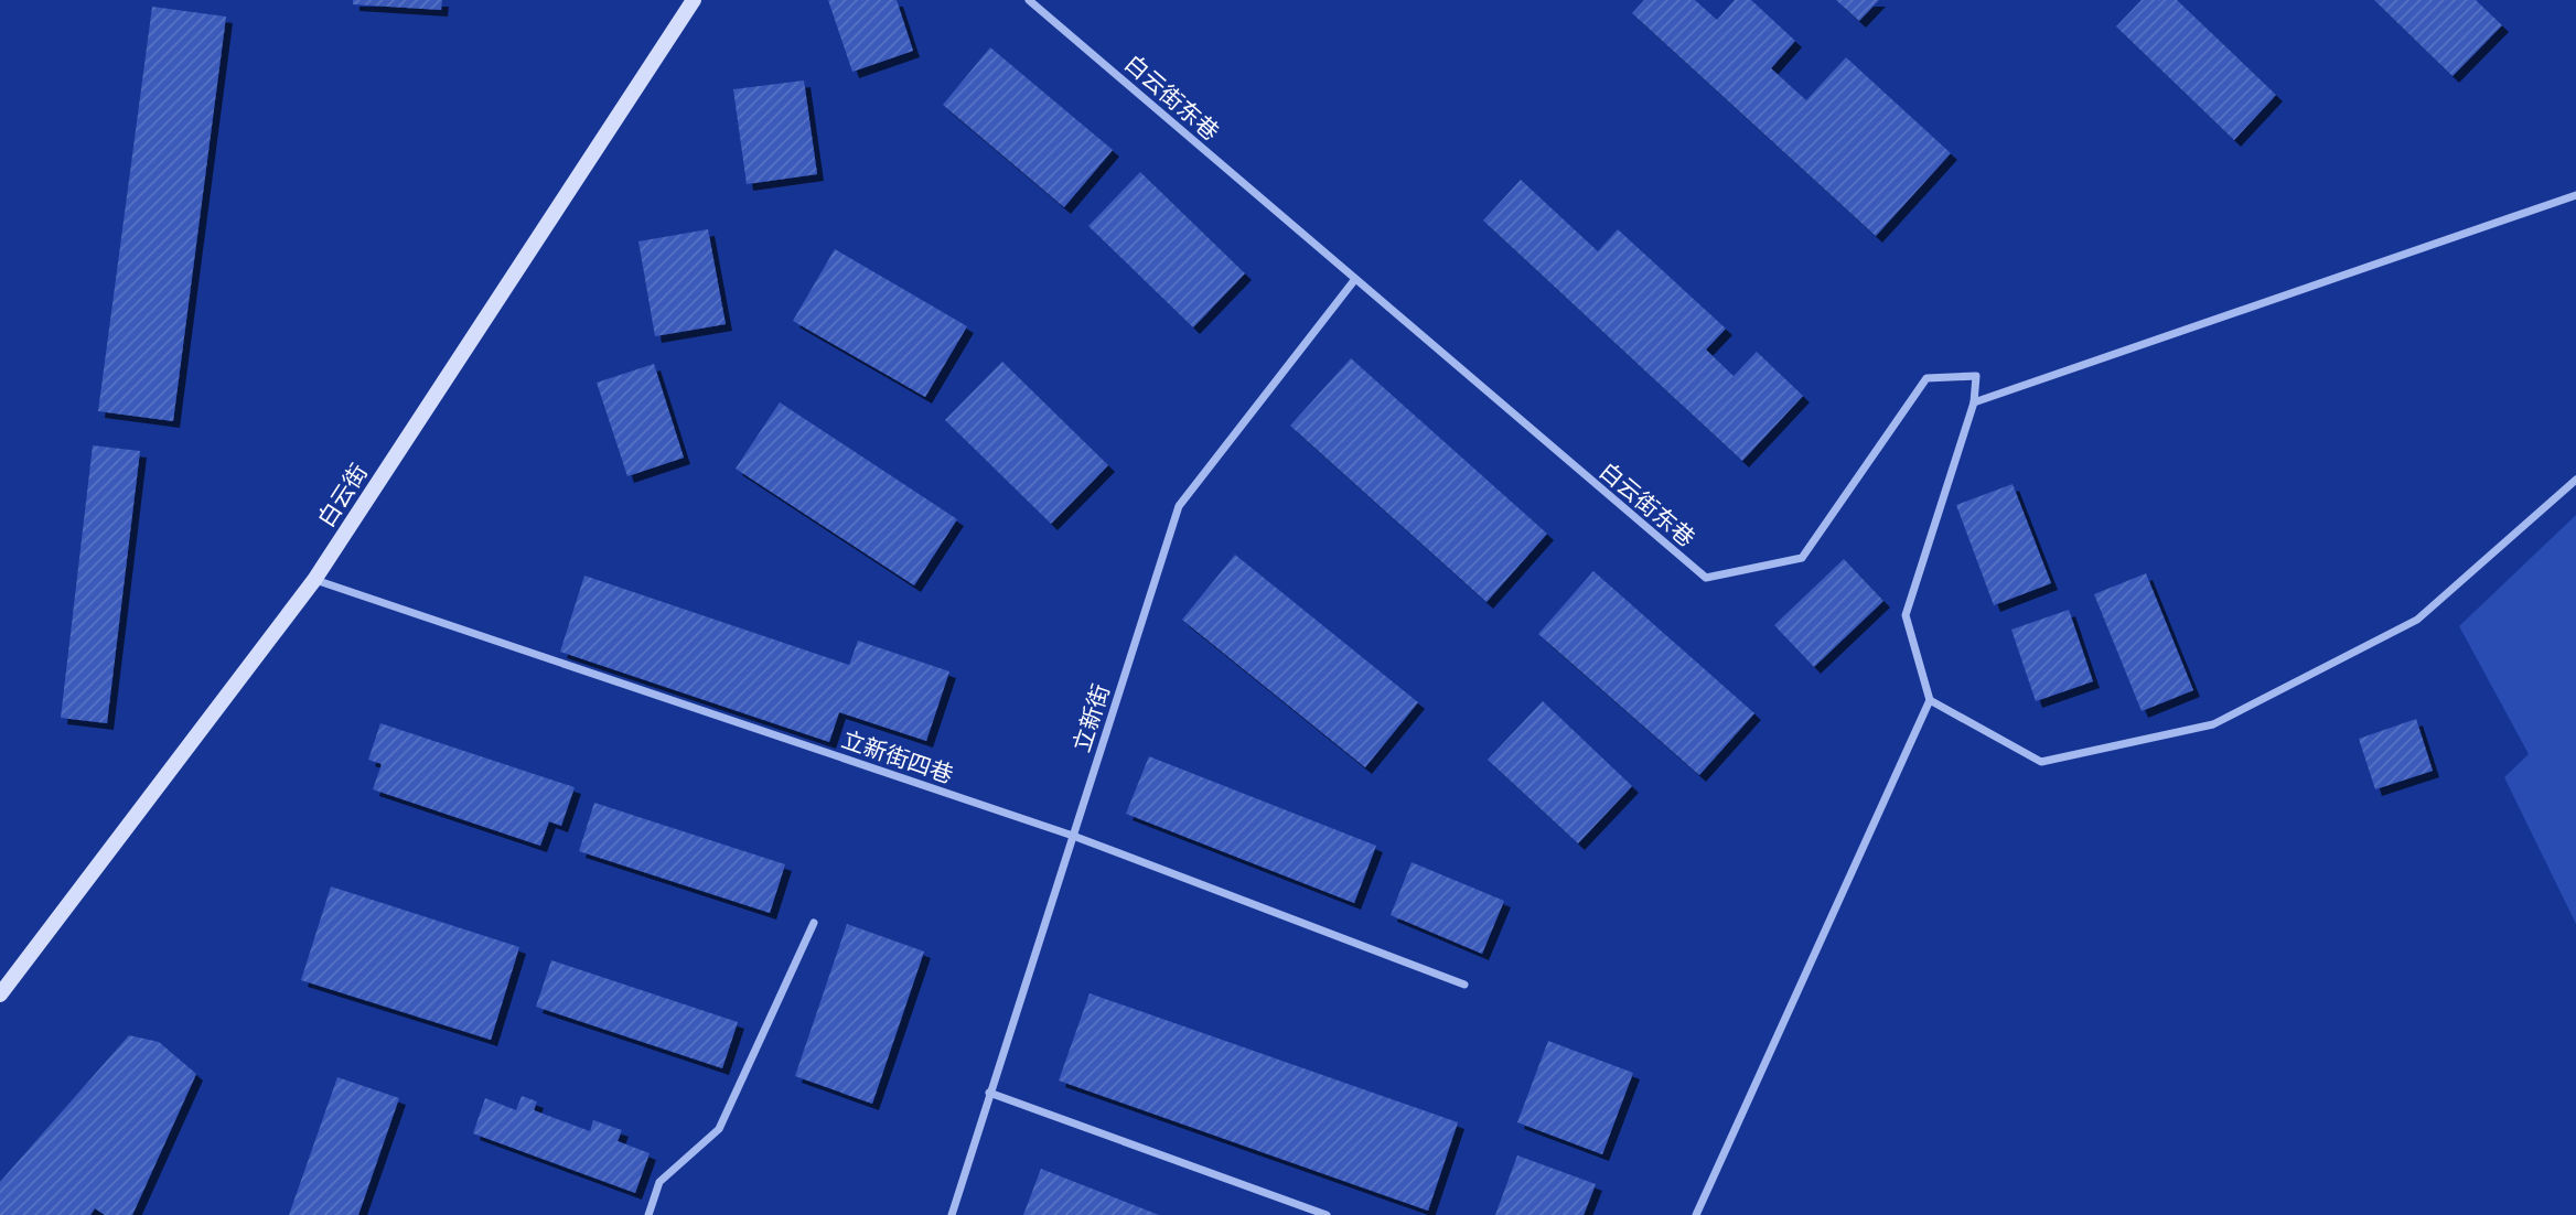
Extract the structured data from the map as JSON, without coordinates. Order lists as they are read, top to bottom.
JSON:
{
  "streets": {
    "main road": ["白云街"],
    "street": ["白云街东巷", "立新街", "立新街四巷"]
  },
  "crossings": [
    ["白云街东巷", "立新街"],
    ["白云街", "立新街四巷"],
    ["立新街", "立新街四巷"]
  ]
}
